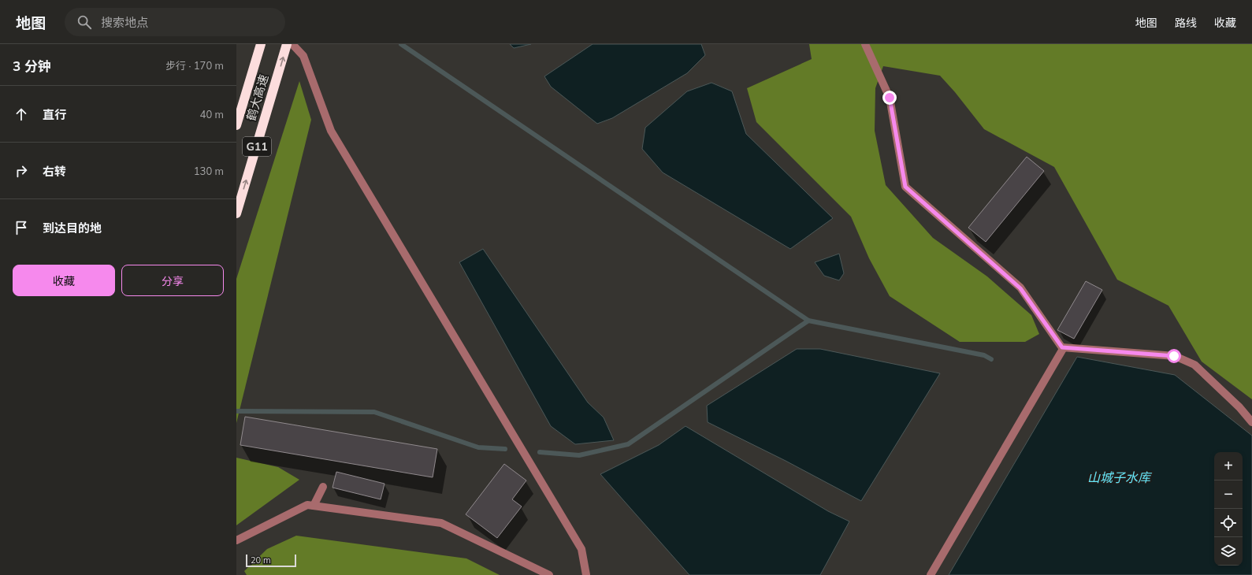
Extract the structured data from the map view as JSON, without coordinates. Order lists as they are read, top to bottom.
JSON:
{
  "streets": {
    "highway": ["鹤大高速", "G11"]
  },
  "water": ["山城子水库"],
  "scale_bar": "20 m",
  "page": {
    "header": "地图",
    "search": "搜索地点",
    "nav": ["地图", "路线", "收藏"],
    "heading": ["3 分钟", "步行 · 170 m"],
    "list": [
      ["直行", "40 m"],
      ["右转", "130 m"],
      "到达目的地"
    ],
    "buttons": ["收藏", "分享"],
    "map_buttons": ["+", "−"],
    "scale": "20 m"
  }
}
